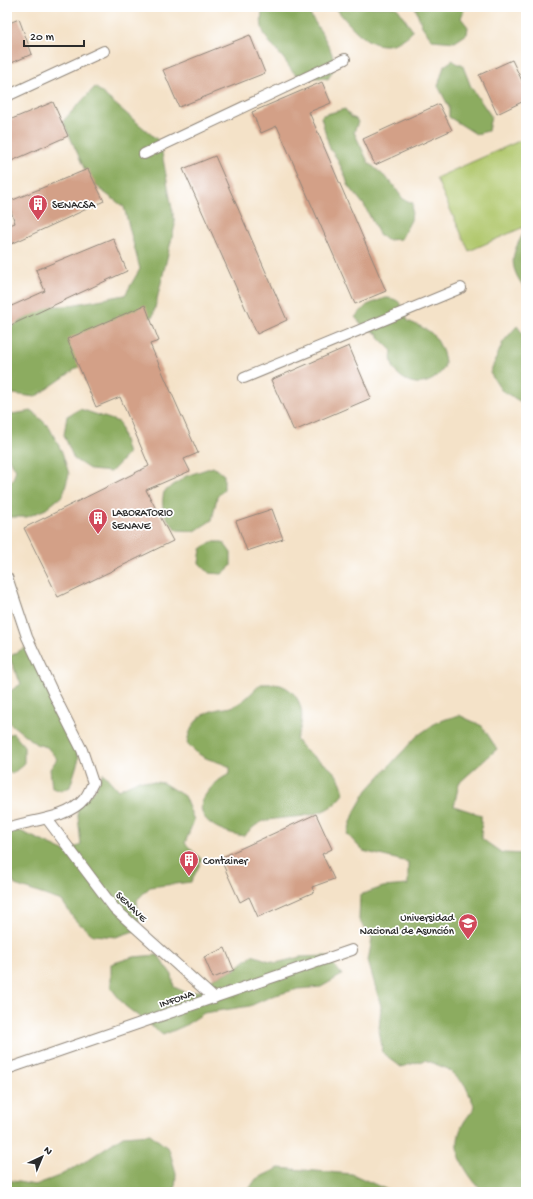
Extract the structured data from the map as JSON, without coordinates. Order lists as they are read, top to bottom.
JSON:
{
  "streets": {
    "lane": ["SENAVE", "INFONA"]
  },
  "crossings": [
    ["SENAVE", "INFONA"]
  ],
  "places": {
    "building": ["SENACSA", "LABORATORIO SENAVE", "Container"],
    "school or university": ["Universidad Nacional de Asunción"]
  },
  "scale_bar": "20 m",
  "north": "top right"
}
